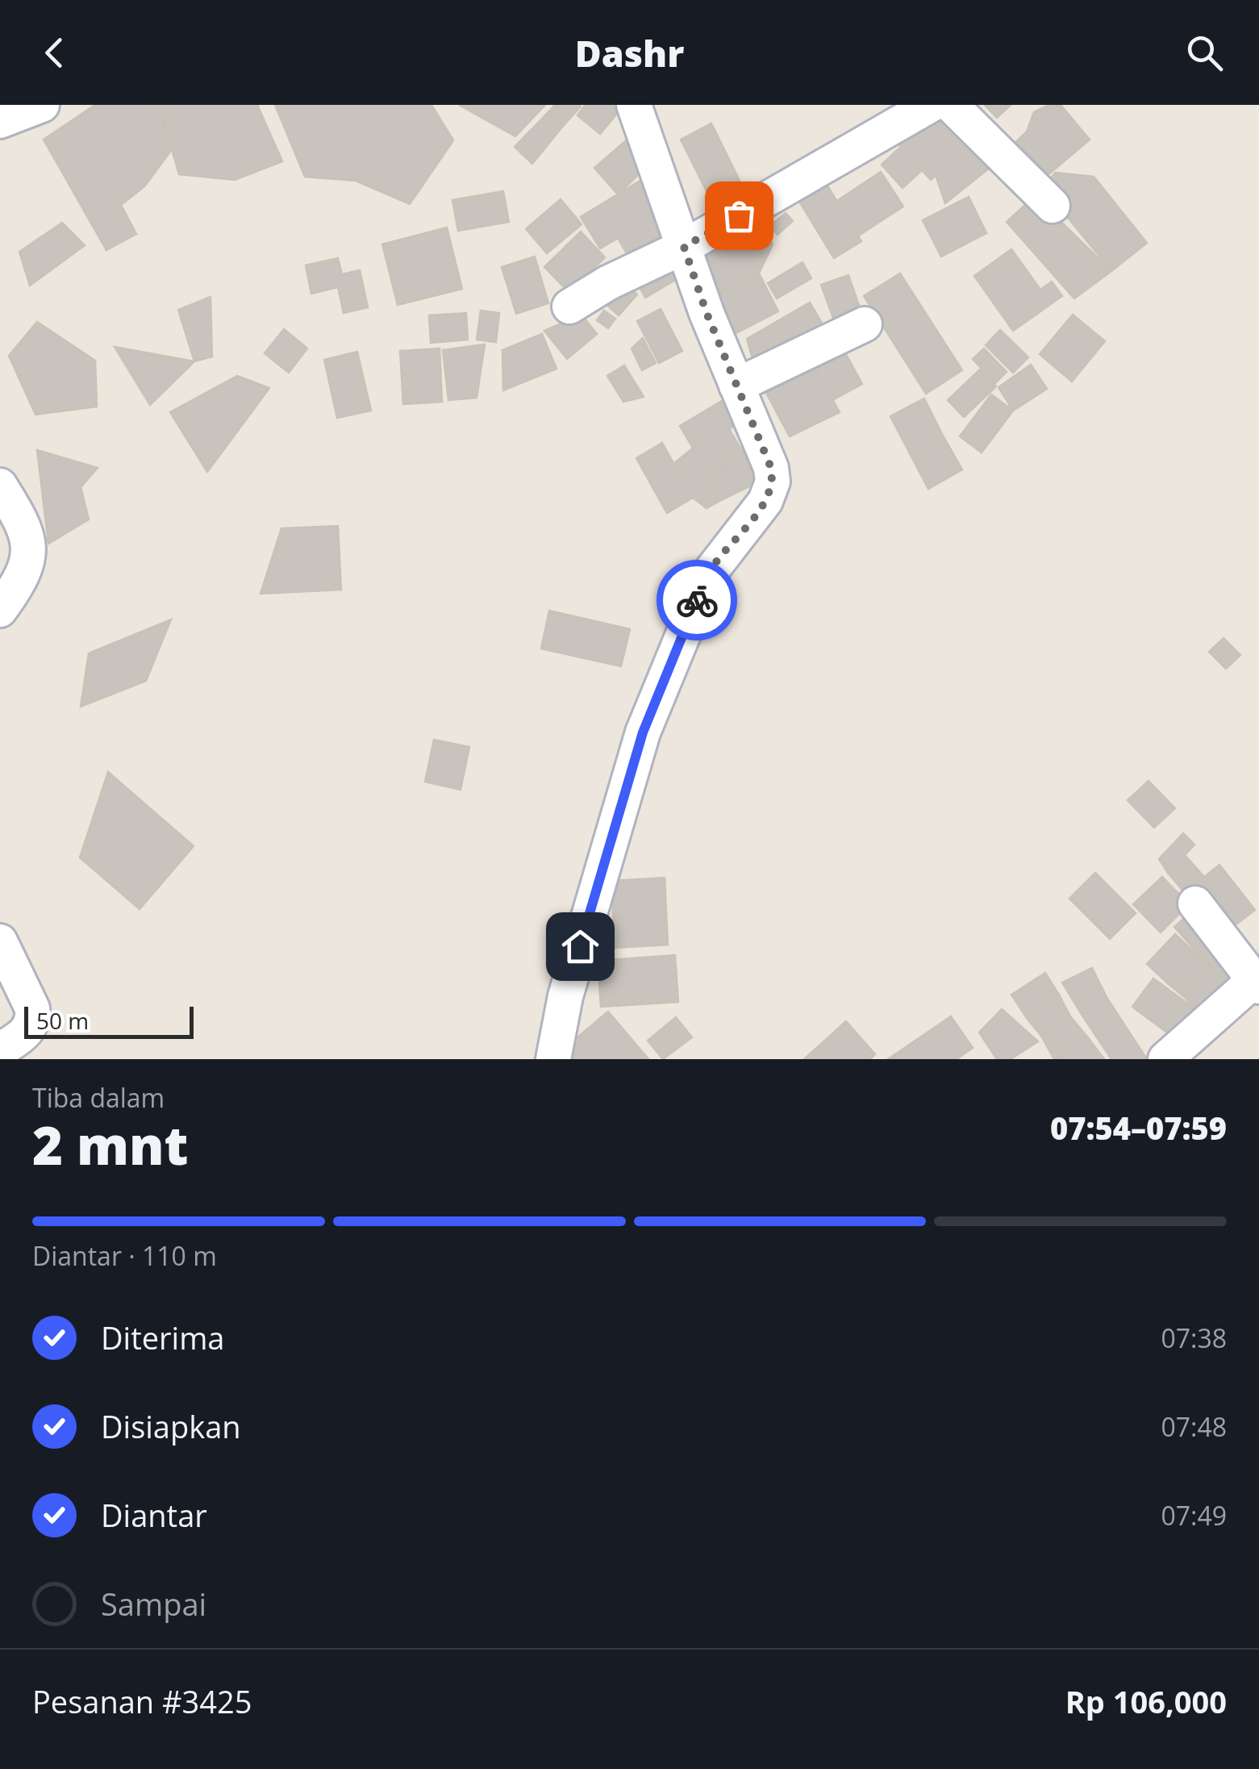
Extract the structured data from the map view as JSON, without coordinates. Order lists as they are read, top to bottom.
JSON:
{
  "scale_bar": "50 m",
  "page": {
    "header": "Dashr",
    "scale": "50 m",
    "heading": ["2 mnt", "Tiba dalam", "07:54–07:59"],
    "panel": ["Pesanan #3425", "Rp 106,000"],
    "bar": "Diantar · 110 m",
    "list": [
      ["Diterima", "07:38"],
      ["Disiapkan", "07:48"],
      ["Diantar", "07:49"],
      "Sampai"
    ]
  }
}
